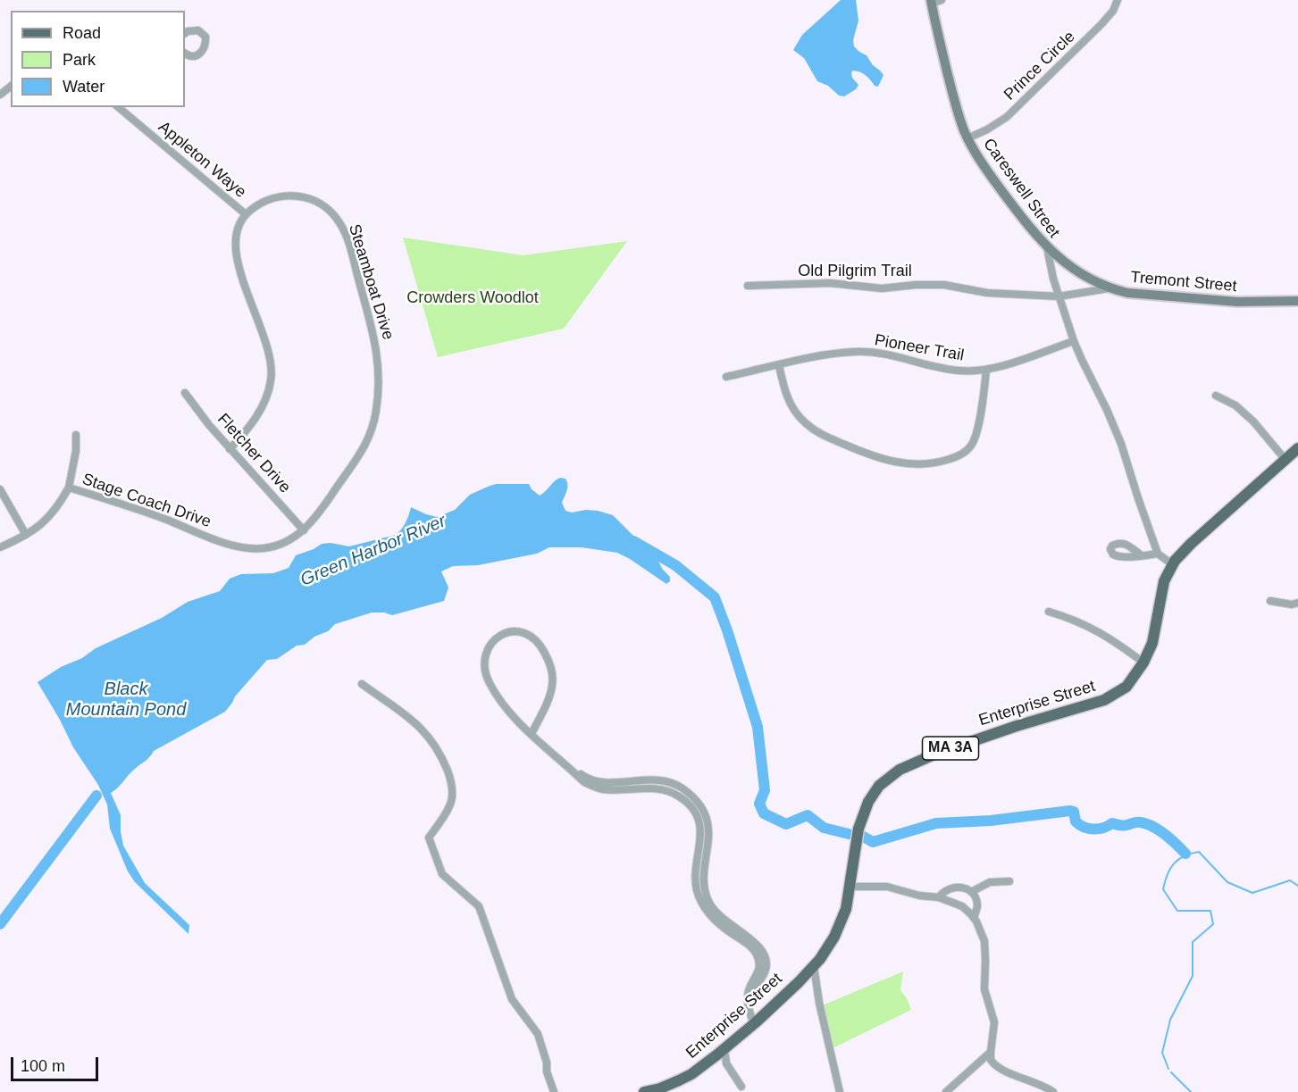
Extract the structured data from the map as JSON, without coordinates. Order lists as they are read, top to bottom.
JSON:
{
  "streets": {
    "main road": [
      "Careswell Street",
      "Tremont Street",
      "Enterprise Street",
      "MA 3A"
    ],
    "street": [
      "Prince Circle",
      "Appleton Waye",
      "Old Pilgrim Trail",
      "Steamboat Drive",
      "Pioneer Trail",
      "Fletcher Drive",
      "Stage Coach Drive"
    ]
  },
  "crossings": [
    ["Prince Circle", "Careswell Street"],
    ["Appleton Waye", "Steamboat Drive"],
    ["Careswell Street", "Old Pilgrim Trail"],
    ["Careswell Street", "Tremont Street"],
    ["Careswell Street", "Pioneer Trail"],
    ["Old Pilgrim Trail", "Tremont Street"],
    ["Steamboat Drive", "Fletcher Drive"],
    ["Steamboat Drive", "Stage Coach Drive"],
    ["Fletcher Drive", "Stage Coach Drive"]
  ],
  "water": ["Green Harbor River", "Black Mountain Pond"],
  "parks": ["Crowders Woodlot"],
  "legend": ["Road", "Park", "Water"],
  "scale_bar": "100 m"
}
